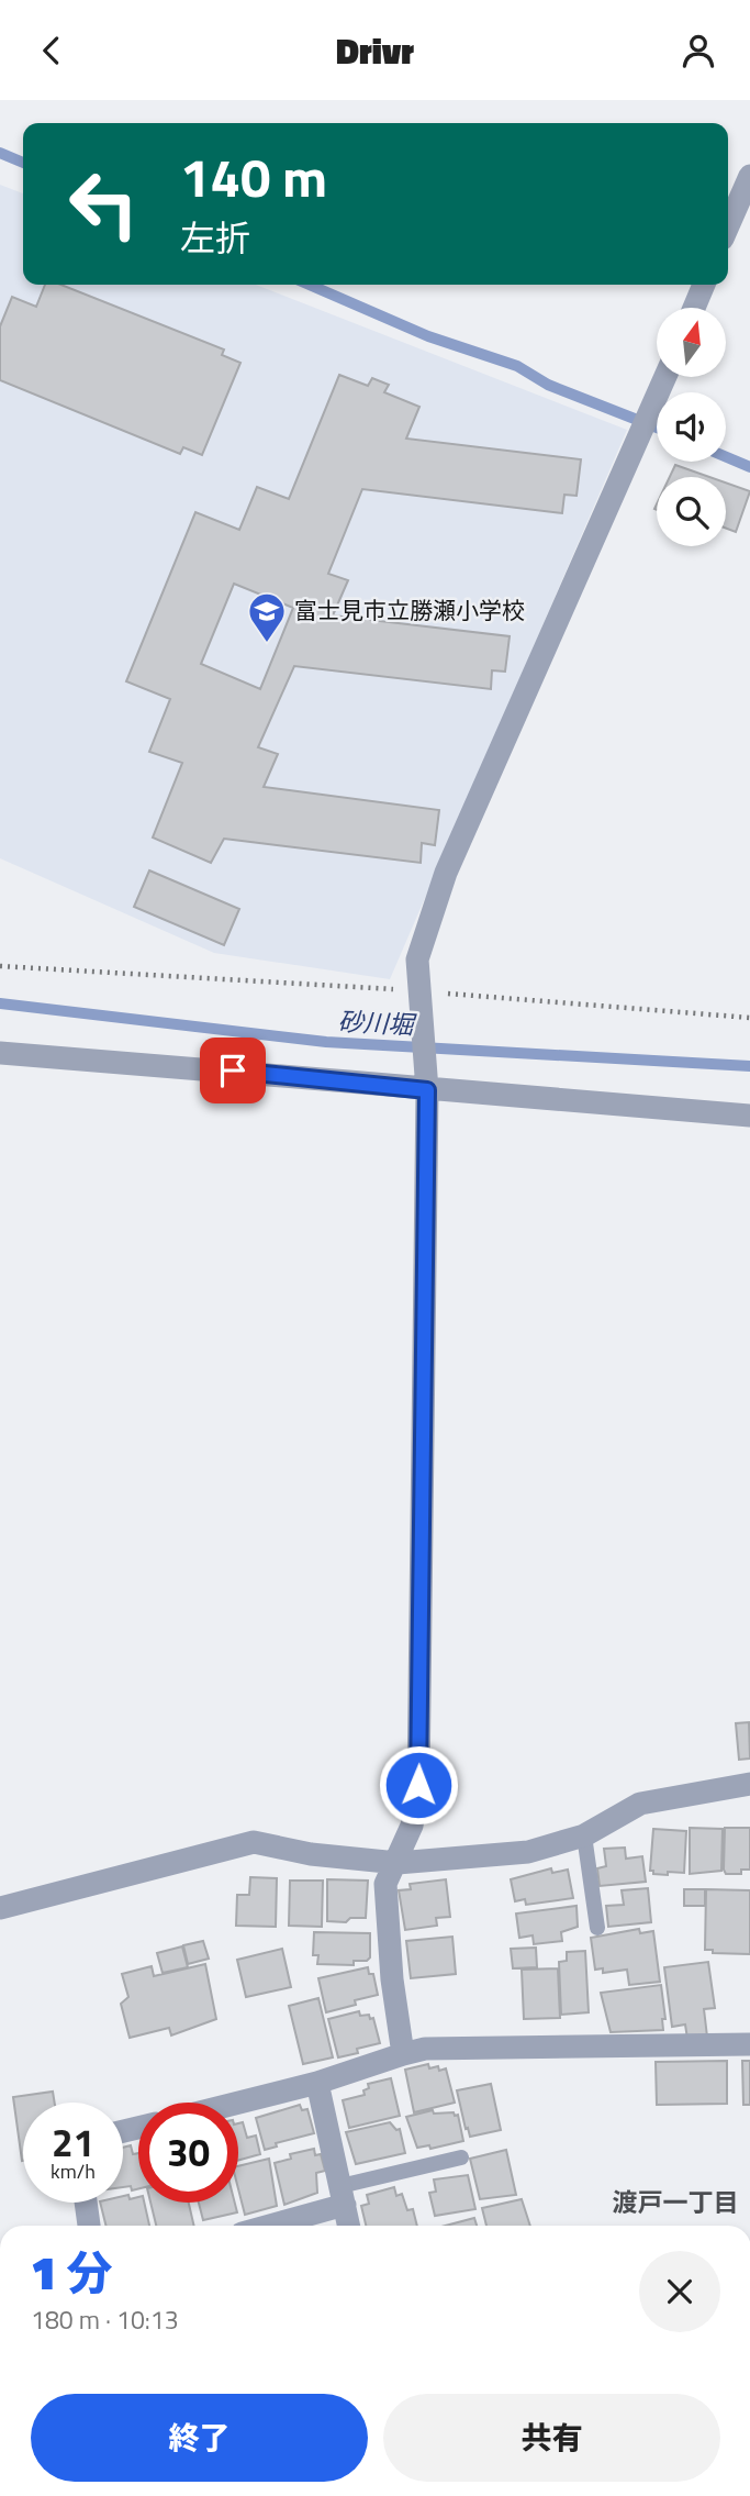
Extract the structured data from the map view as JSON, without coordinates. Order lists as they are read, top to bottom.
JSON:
{
  "districts": ["渡戸一丁目"],
  "water": ["砂川堀"],
  "places": {
    "school or university": ["富士見市立勝瀬小学校"]
  },
  "north": "top",
  "page": {
    "header": "Drivr",
    "turn": ["140 m", "左折"],
    "speed": "21 km/h",
    "limit": "30",
    "heading": ["1 分", "180 m · 10:13"],
    "buttons": ["終了", "共有"]
  }
}
